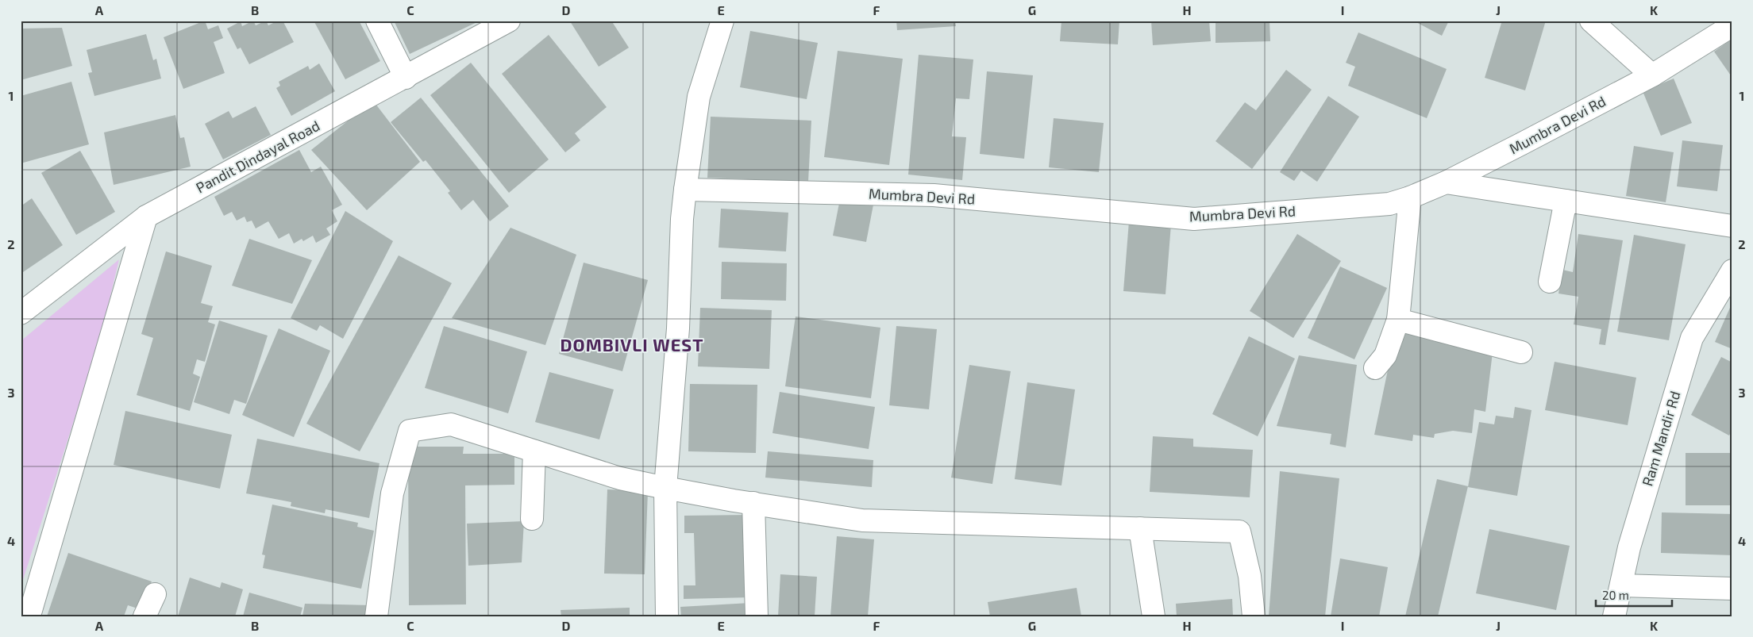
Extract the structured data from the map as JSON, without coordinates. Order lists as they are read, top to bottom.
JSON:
{
  "streets": {
    "street": ["Mumbra Devi Rd", "Pandit Dindayal Road", "Ram Mandir Rd"]
  },
  "districts": ["DOMBIVLI WEST"],
  "scale_bar": "20 m",
  "grid": {
    "columns": [
      "A",
      "B",
      "C",
      "D",
      "E",
      "F",
      "G",
      "H",
      "I",
      "J",
      "K"
    ],
    "rows": [
      "1",
      "2",
      "3",
      "4"
    ]
  }
}
